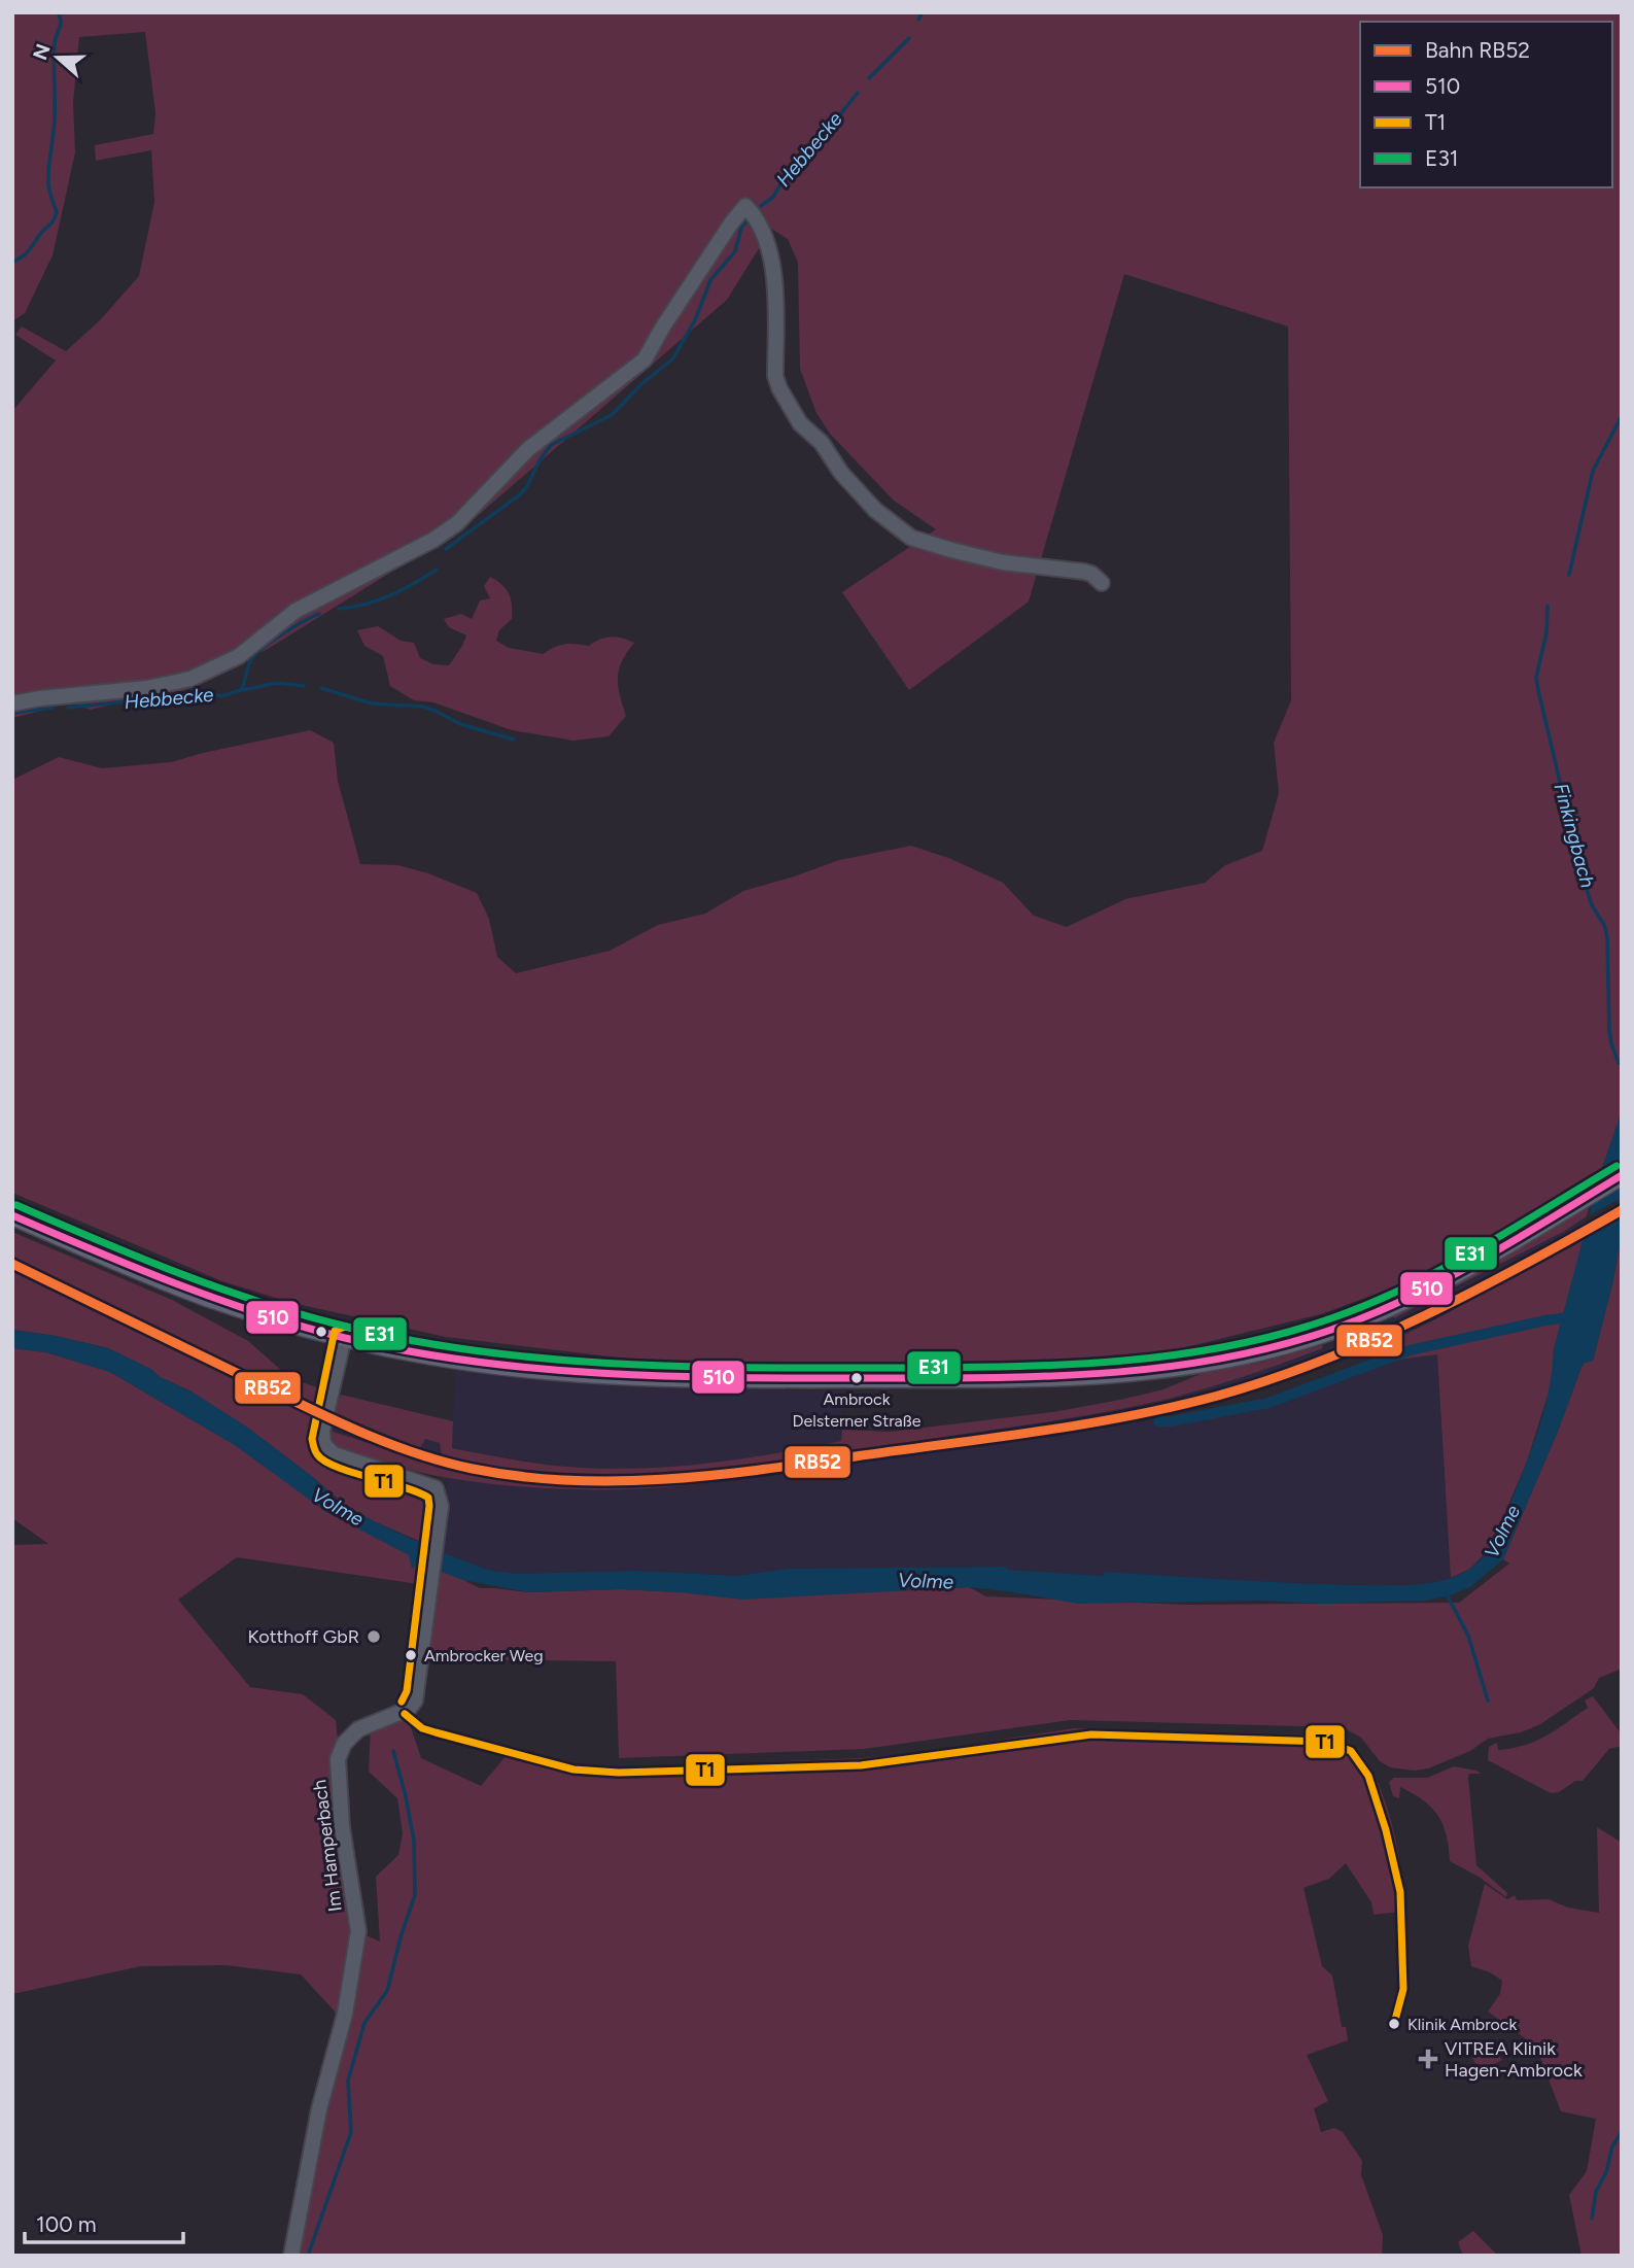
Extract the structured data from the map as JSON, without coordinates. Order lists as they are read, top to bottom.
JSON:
{
  "streets": {
    "street": ["Im Hamperbach"]
  },
  "water": ["Hebbecke", "Finkingbach", "Volme"],
  "places": {
    "other": [
      "Ambrock Delsterner Straße",
      "Kotthoff GbR",
      "Ambrocker Weg",
      "Klinik Ambrock"
    ],
    "health": ["VITREA Klinik Hagen-Ambrock"]
  },
  "lines": [
    "transit line E31",
    "transit line 510",
    "rail line RB52",
    "transit line T1"
  ],
  "legend": [
    "Bahn RB52",
    "510",
    "T1",
    "E31"
  ],
  "scale_bar": "100 m",
  "north": "left"
}
